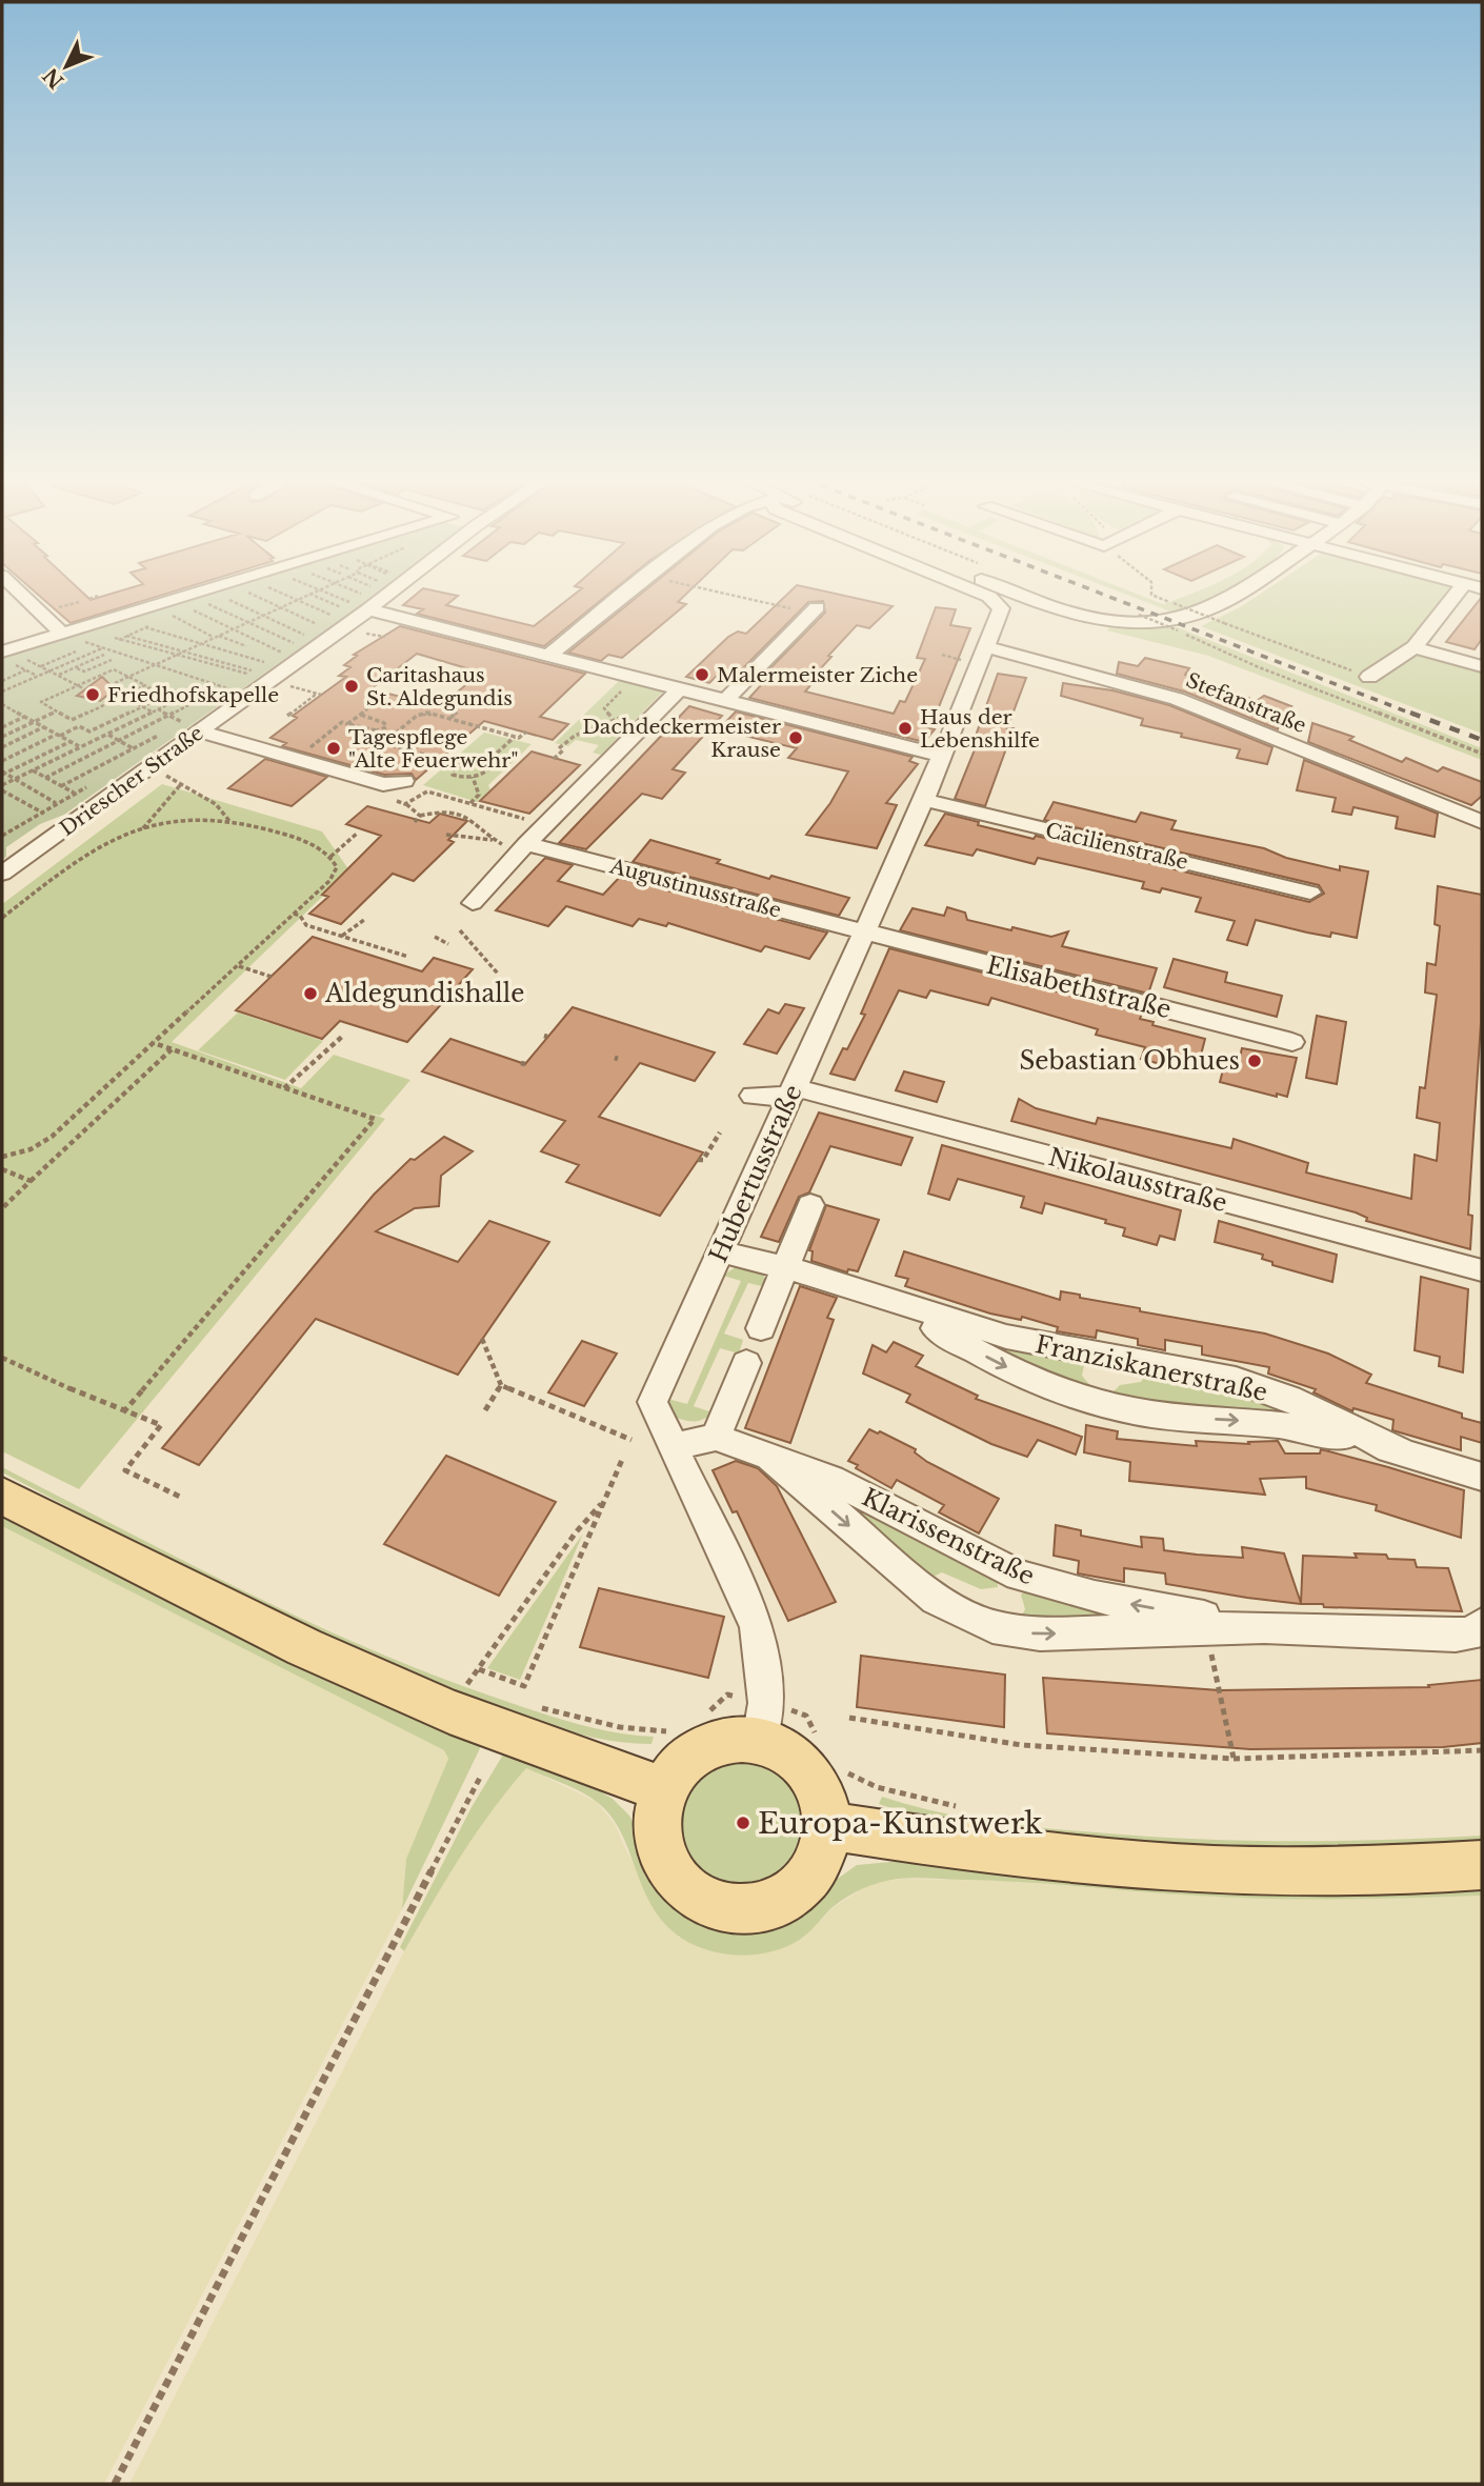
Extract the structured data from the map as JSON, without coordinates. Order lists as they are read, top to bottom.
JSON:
{
  "streets": {
    "street": [
      "Stefanstraße",
      "Driescher Straße",
      "Cäcilienstraße",
      "Augustinusstraße",
      "Elisabethstraße",
      "Hubertusstraße",
      "Nikolausstraße",
      "Franziskanerstraße",
      "Klarissenstraße"
    ]
  },
  "crossings": [
    ["Stefanstraße", "Hubertusstraße"],
    ["Cäcilienstraße", "Hubertusstraße"],
    ["Augustinusstraße", "Elisabethstraße"],
    ["Augustinusstraße", "Hubertusstraße"],
    ["Elisabethstraße", "Hubertusstraße"],
    ["Hubertusstraße", "Nikolausstraße"],
    ["Hubertusstraße", "Franziskanerstraße"]
  ],
  "places": [
    "Malermeister Ziche",
    "Caritashaus St. Aldegundis",
    "Friedhofskapelle",
    "Haus der Lebenshilfe",
    "Dachdeckermeister Krause",
    "Tagespflege \"Alte Feuerwehr\"",
    "Aldegundishalle",
    "Sebastian Obhues",
    "Europa-Kunstwerk"
  ],
  "north": "bottom left"
}
